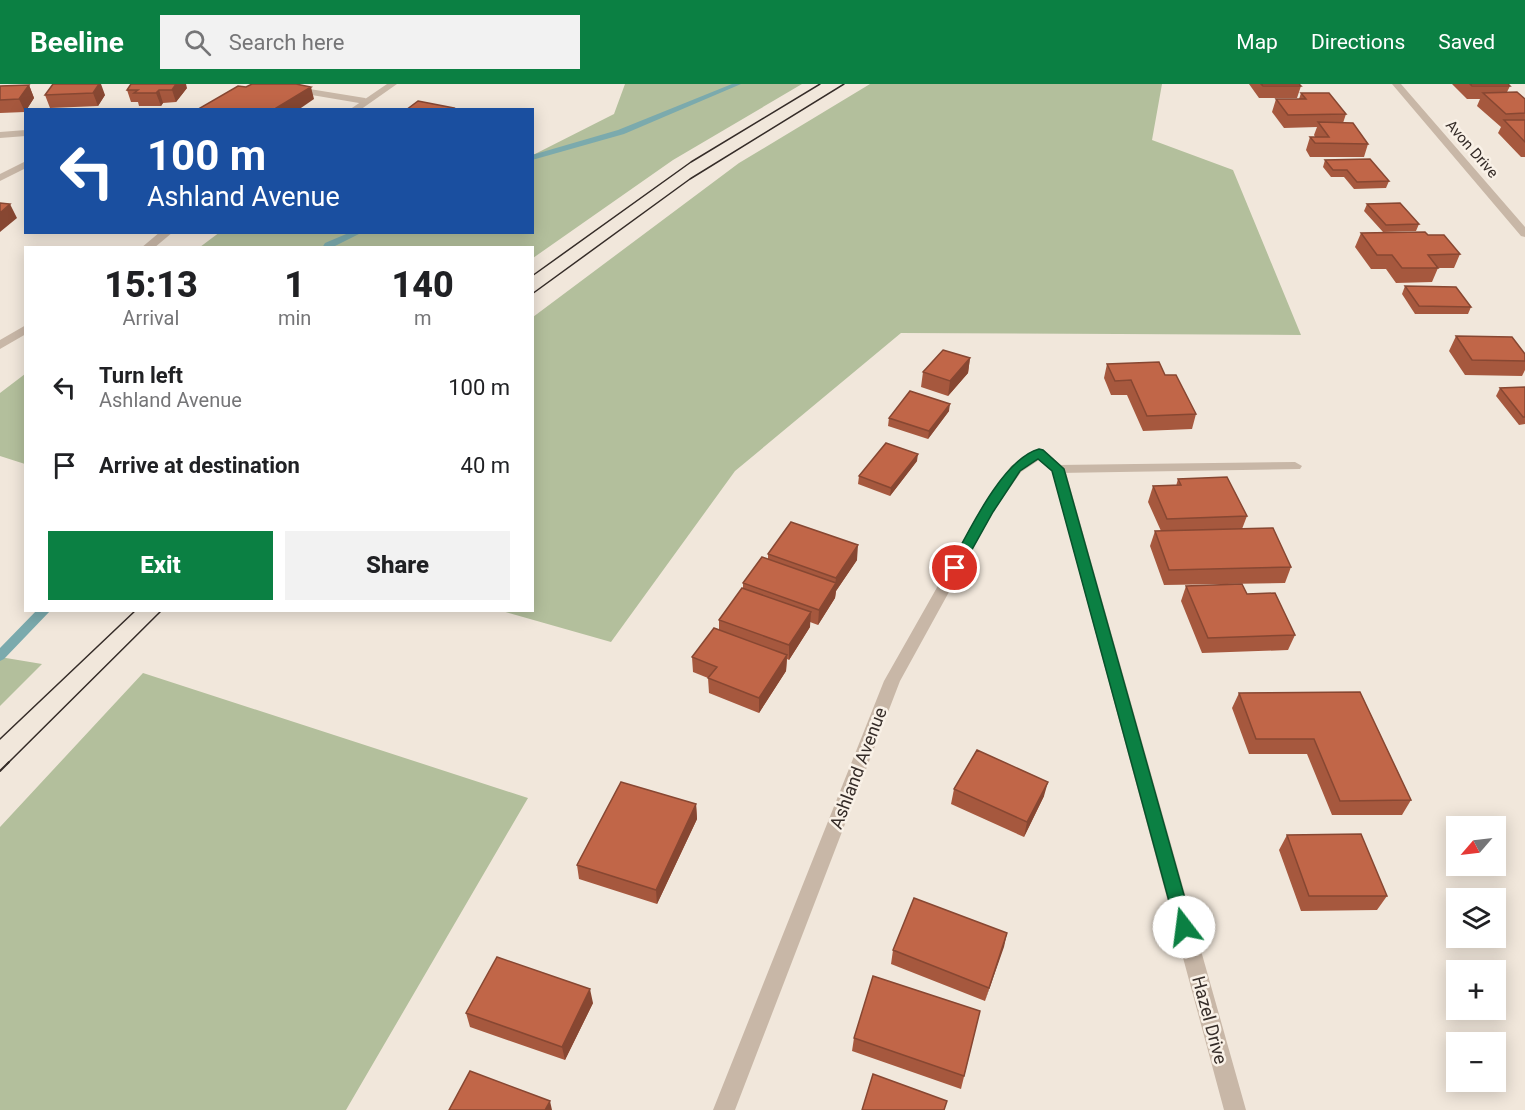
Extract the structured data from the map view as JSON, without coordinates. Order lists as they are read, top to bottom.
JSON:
{
  "streets": {
    "street": ["Avon Drive", "Ashland Avenue", "Hazel Drive"]
  },
  "crossings": [
    ["Ashland Avenue", "Hazel Drive"]
  ],
  "north": "bottom left",
  "page": {
    "header": "Beeline",
    "search": "Search here",
    "nav": ["Map", "Directions", "Saved"],
    "turn": ["100 m", "Ashland Avenue"],
    "eta": [
      "15:13",
      "Arrival",
      "1",
      "min",
      "140",
      "m"
    ],
    "list": [
      {
        "name": "Turn left",
        "note": "Ashland Avenue",
        "value": "100 m"
      },
      {
        "name": "Arrive at destination",
        "value": "40 m"
      }
    ],
    "buttons": ["Exit", "Share"],
    "map_buttons": ["+", "−"]
  }
}
